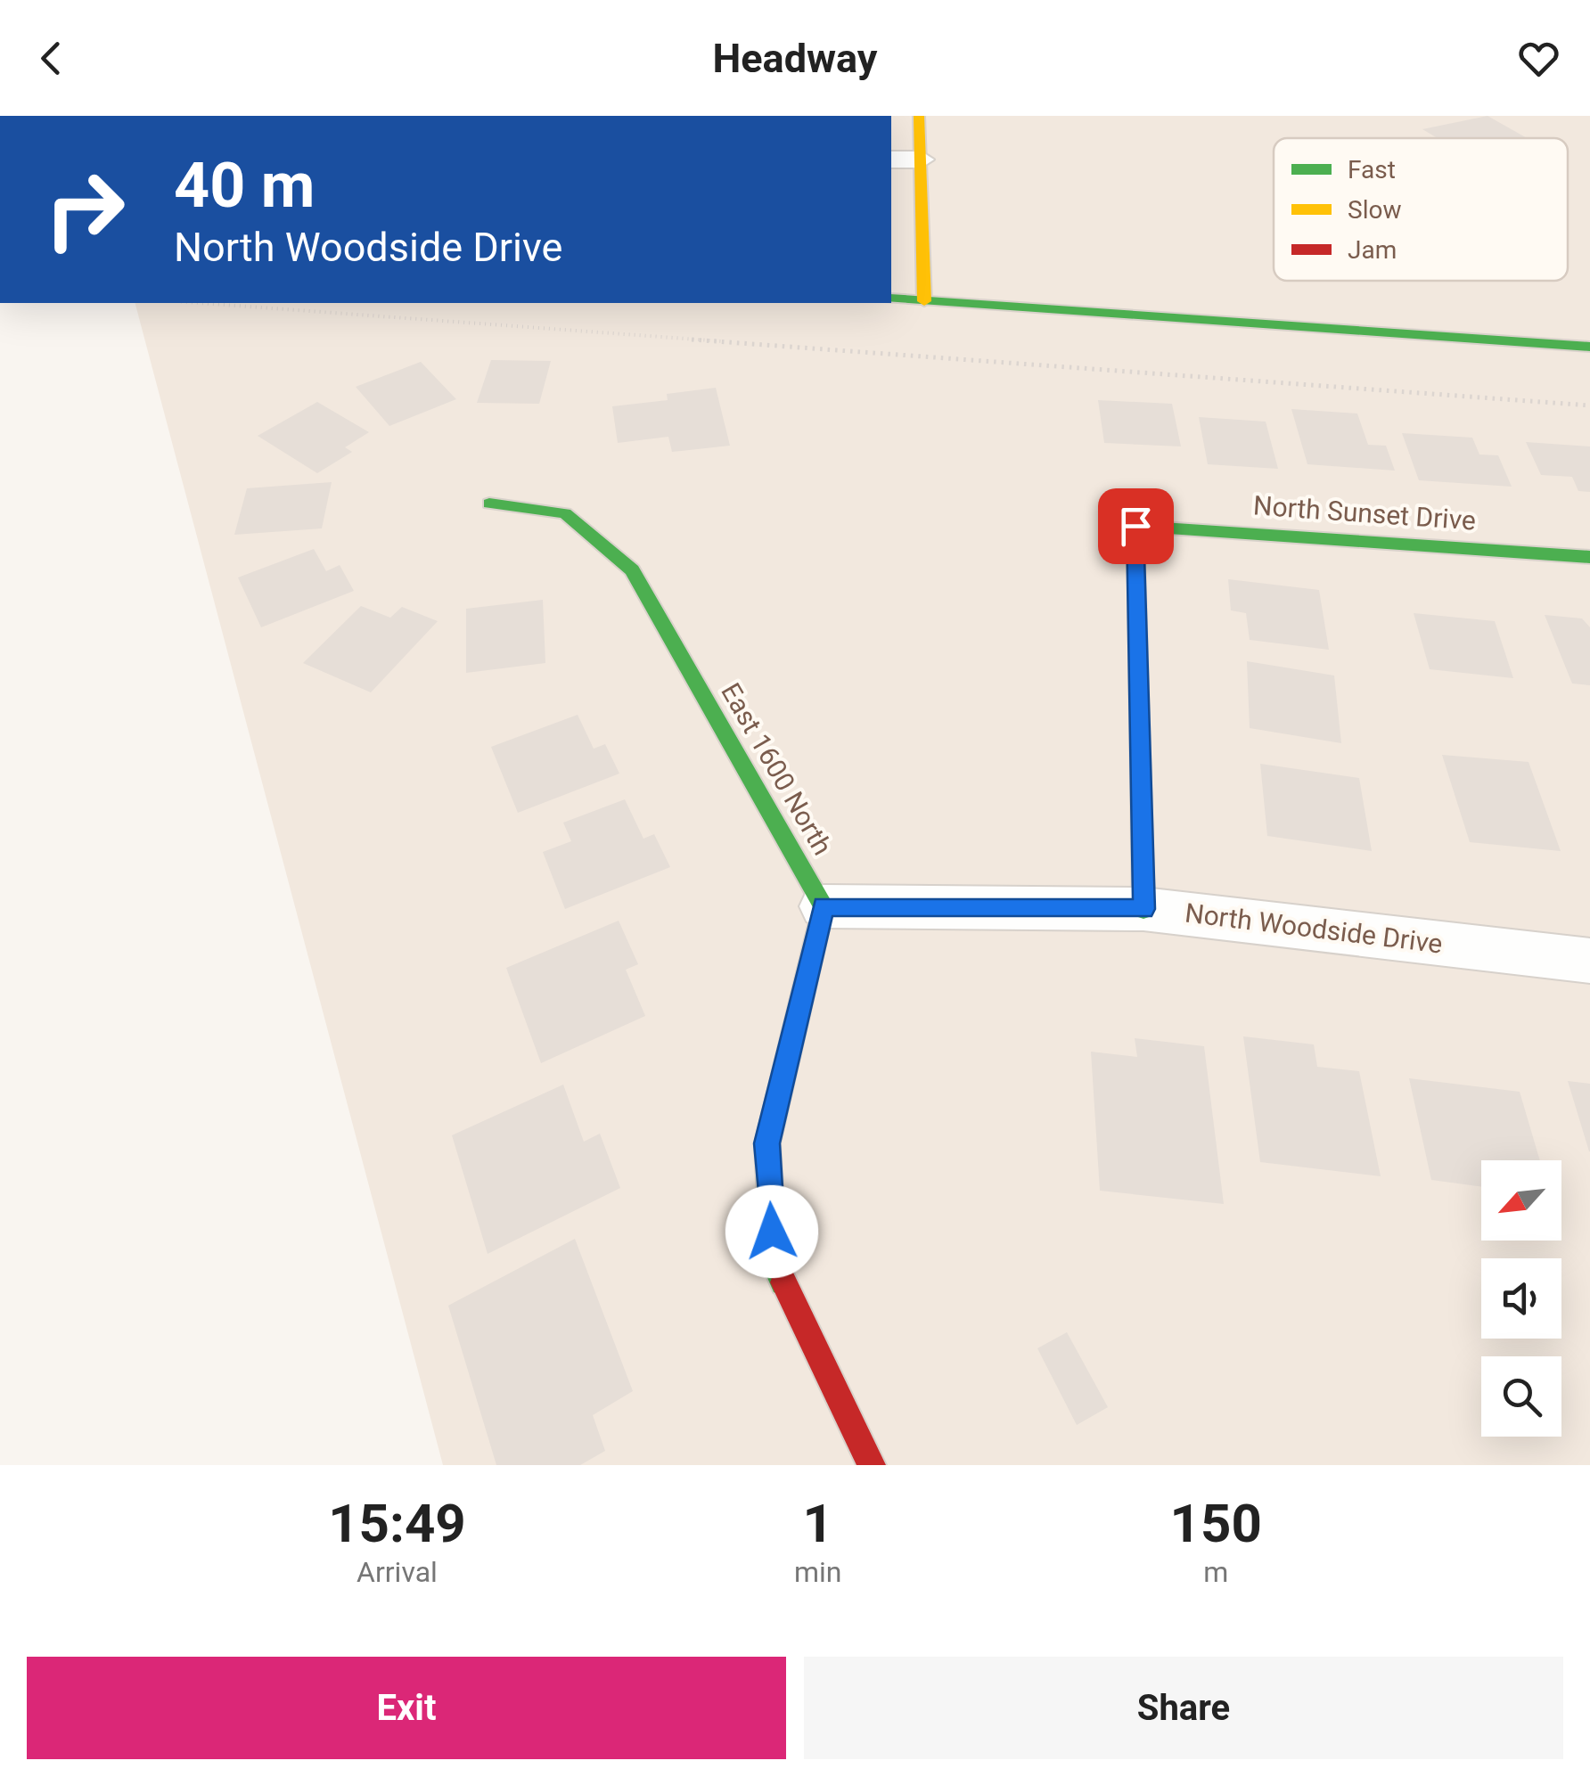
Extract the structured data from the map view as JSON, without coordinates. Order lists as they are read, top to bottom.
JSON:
{
  "streets": {
    "street": ["North Sunset Drive", "East 1600 North", "North Woodside Drive"]
  },
  "crossings": [
    ["North Sunset Drive", "North Woodside Drive"],
    ["East 1600 North", "North Woodside Drive"]
  ],
  "legend": ["Fast", "Slow", "Jam"],
  "north": "bottom left",
  "page": {
    "header": "Headway",
    "turn": ["40 m", "North Woodside Drive"],
    "eta": [
      "15:49",
      "Arrival",
      "1",
      "min",
      "150",
      "m"
    ],
    "buttons": ["Exit", "Share"]
  }
}
